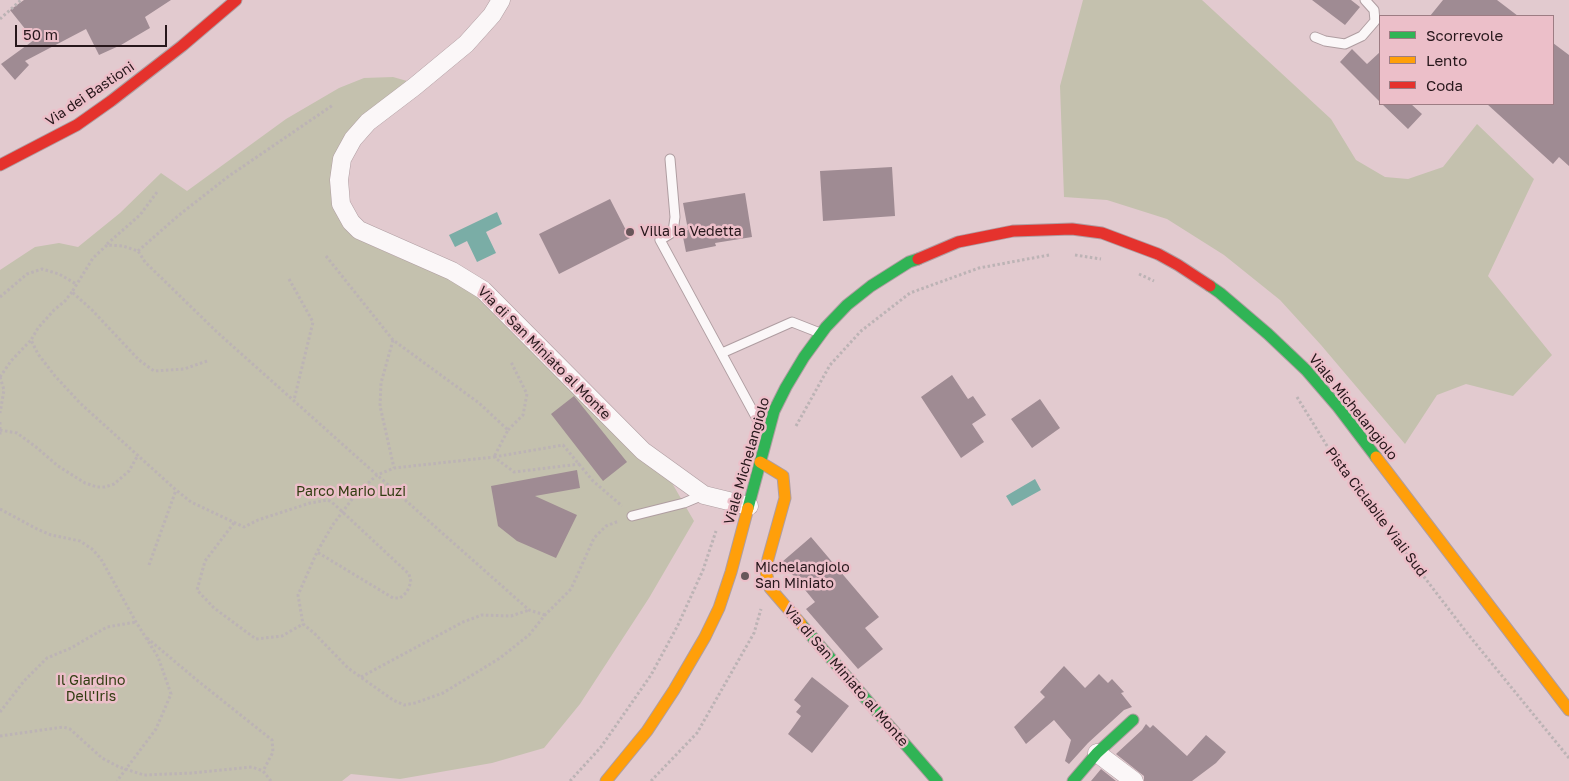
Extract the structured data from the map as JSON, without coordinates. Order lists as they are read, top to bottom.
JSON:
{
  "streets": {
    "main road": ["Via dei Bastioni", "Via di San Miniato al Monte", "Viale Michelangiolo"],
    "path": ["Pista Ciclabile Viali Sud"]
  },
  "crossings": [
    ["Via di San Miniato al Monte", "Viale Michelangiolo"]
  ],
  "parks": ["Parco Mario Luzi", "Il Giardino Dell'Iris"],
  "places": ["Villa la Vedetta", "Michelangiolo San Miniato"],
  "legend": ["Scorrevole", "Lento", "Coda"],
  "scale_bar": "50 m"
}
